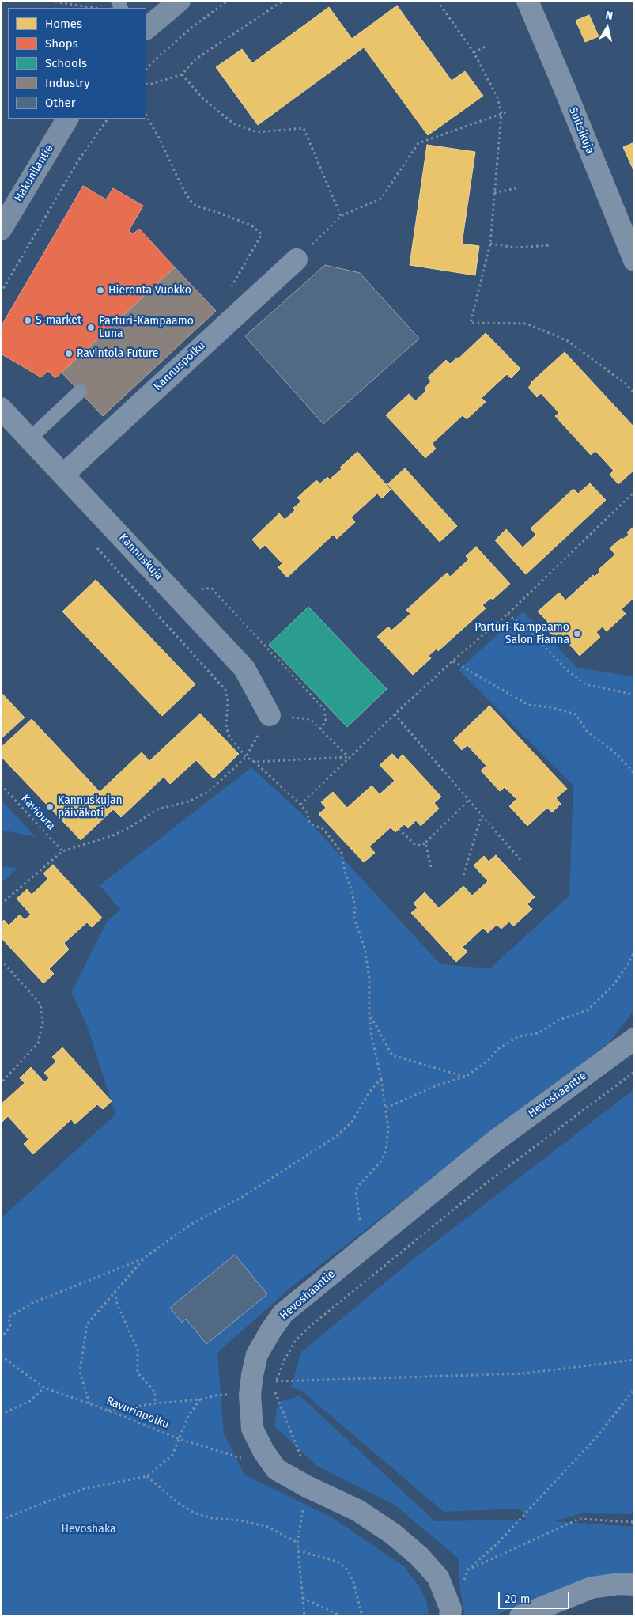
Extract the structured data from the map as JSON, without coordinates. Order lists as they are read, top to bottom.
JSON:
{
  "streets": {
    "main road": ["Hakunilantie"],
    "street": [
      "Suitsikuja",
      "Kannuspolku",
      "Kannuskuja",
      "Hevoshaantie"
    ],
    "path": ["Kavioura", "Ravurinpolku"]
  },
  "crossings": [
    ["Kannuspolku", "Kannuskuja"],
    ["Hevoshaantie", "Ravurinpolku"]
  ],
  "parks": ["Hevoshaka"],
  "places": [
    "Hieronta Vuokko",
    "S-market",
    "Parturi-Kampaamo Luna",
    "Ravintola Future",
    "Parturi-Kampaamo Salon Fianna",
    "Kannuskujan päiväkoti"
  ],
  "legend": [
    "Homes",
    "Shops",
    "Schools",
    "Industry",
    "Other"
  ],
  "scale_bar": "20 m",
  "north": "top"
}
